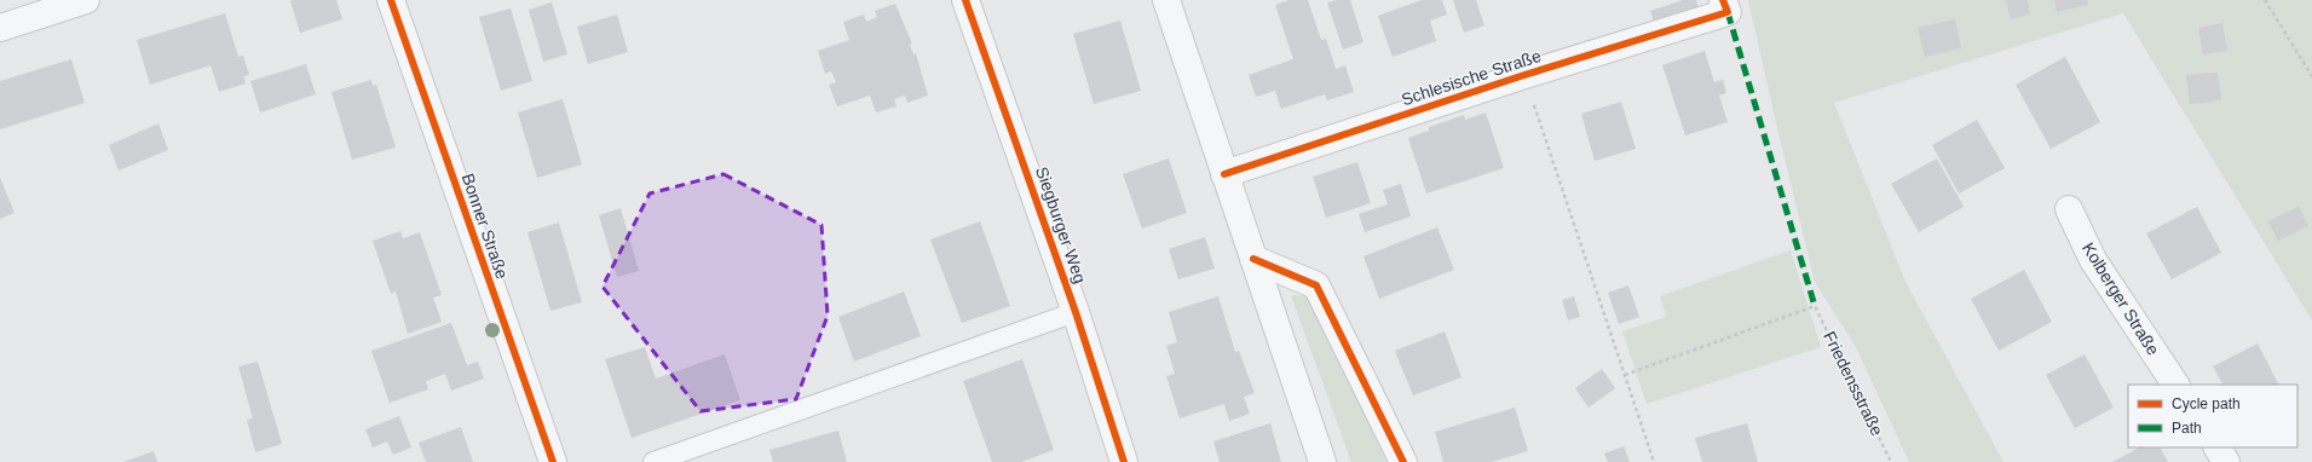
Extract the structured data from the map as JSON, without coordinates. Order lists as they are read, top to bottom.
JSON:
{
  "streets": {
    "street": [
      "Schlesische Straße",
      "Siegburger Weg",
      "Bonner Straße",
      "Kolberger Straße"
    ],
    "path": ["Friedensstraße"]
  },
  "legend": ["Cycle path", "Path"]
}
